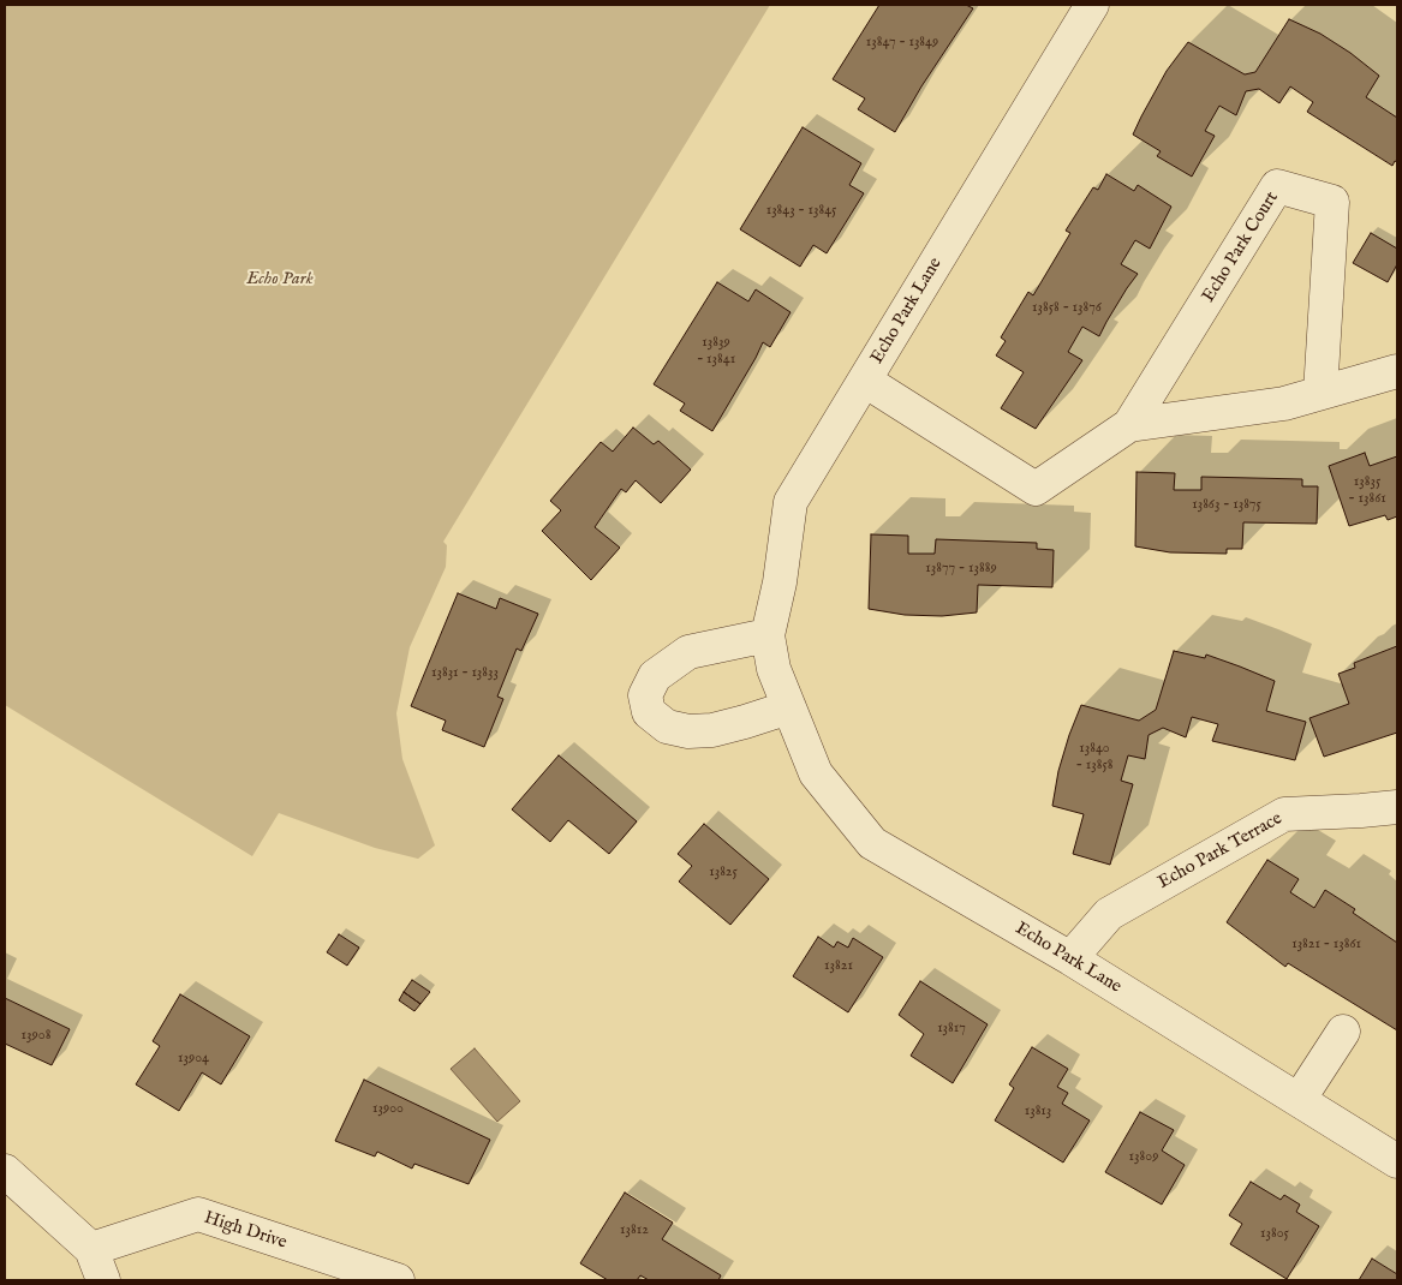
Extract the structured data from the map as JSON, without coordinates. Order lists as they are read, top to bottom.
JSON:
{
  "streets": {
    "street": [
      "Echo Park Court",
      "Echo Park Lane",
      "Echo Park Terrace",
      "High Drive"
    ]
  },
  "crossings": [
    ["Echo Park Court", "Echo Park Lane"],
    ["Echo Park Lane", "Echo Park Terrace"]
  ],
  "parks": ["Echo Park"],
  "house_numbers": [
    "13847 - 13849",
    "13843 - 13845",
    "13858 - 13876",
    "13839 - 13841",
    "13835 - 13861",
    "13863 - 13875",
    "13877 - 13889",
    "13831 - 13833",
    "13840 - 13858",
    "13825",
    "13821 - 13861",
    "13821",
    "13817",
    "13908",
    "13904",
    "13900",
    "13813",
    "13809",
    "13812",
    "13805"
  ]
}
